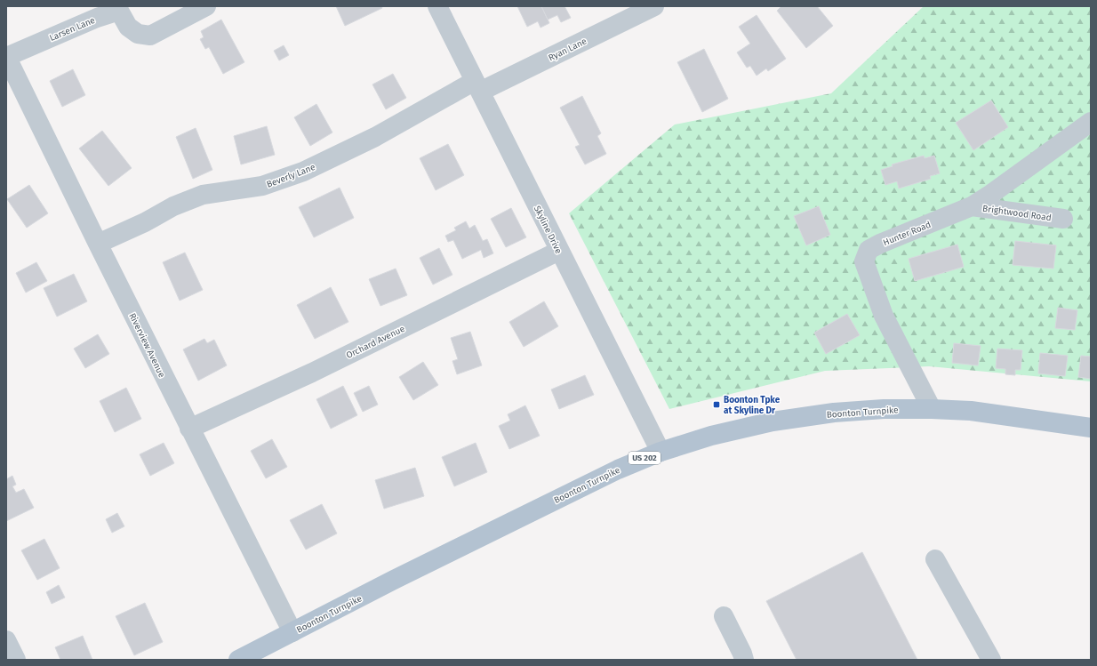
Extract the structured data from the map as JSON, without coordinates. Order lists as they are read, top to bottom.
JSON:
{
  "streets": {
    "main road": ["Boonton Turnpike", "US 202"],
    "street": [
      "Larsen Lane",
      "Ryan Lane",
      "Beverly Lane",
      "Brightwood Road",
      "Skyline Drive",
      "Hunter Road",
      "Orchard Avenue",
      "Riverview Avenue"
    ]
  },
  "crossings": [
    ["Larsen Lane", "Riverview Avenue"],
    ["Ryan Lane", "Beverly Lane"],
    ["Ryan Lane", "Skyline Drive"],
    ["Beverly Lane", "Skyline Drive"],
    ["Beverly Lane", "Riverview Avenue"],
    ["Brightwood Road", "Hunter Road"],
    ["Skyline Drive", "Orchard Avenue"],
    ["Skyline Drive", "Boonton Turnpike"],
    ["Hunter Road", "Boonton Turnpike"],
    ["Orchard Avenue", "Riverview Avenue"],
    ["Riverview Avenue", "Boonton Turnpike"]
  ],
  "places": {
    "transit": ["Boonton Tpke at Skyline Dr"]
  }
}
